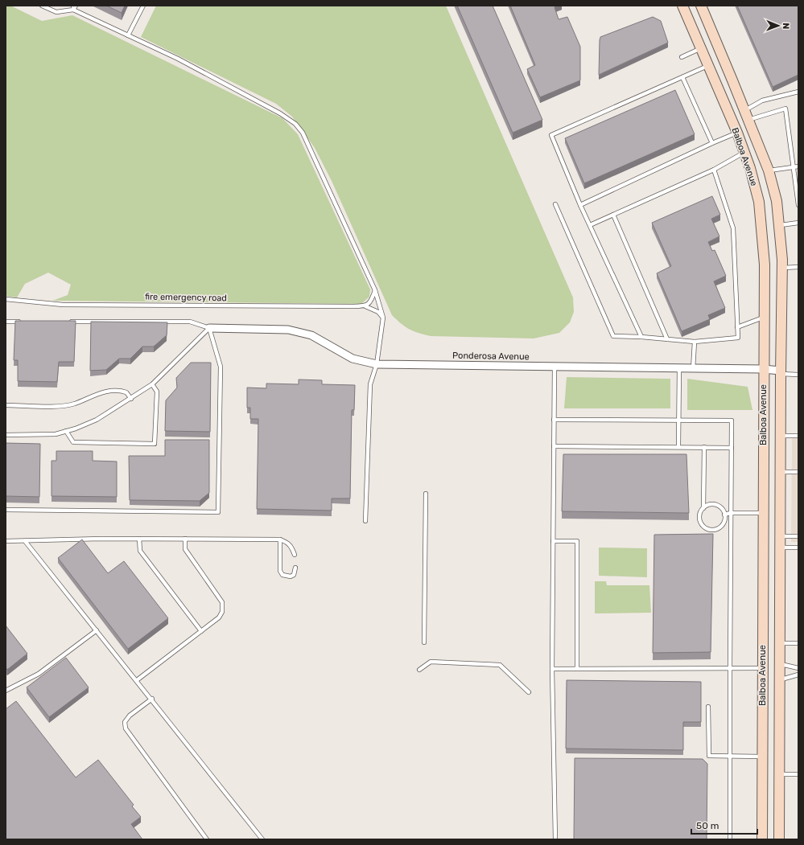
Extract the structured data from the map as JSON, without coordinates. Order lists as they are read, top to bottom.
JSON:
{
  "streets": {
    "main road": ["Balboa Avenue"],
    "street": ["Ponderosa Avenue"],
    "lane": ["fire emergency road"]
  },
  "crossings": [
    ["Balboa Avenue", "Ponderosa Avenue"]
  ],
  "scale_bar": "50 m",
  "north": "right"
}
